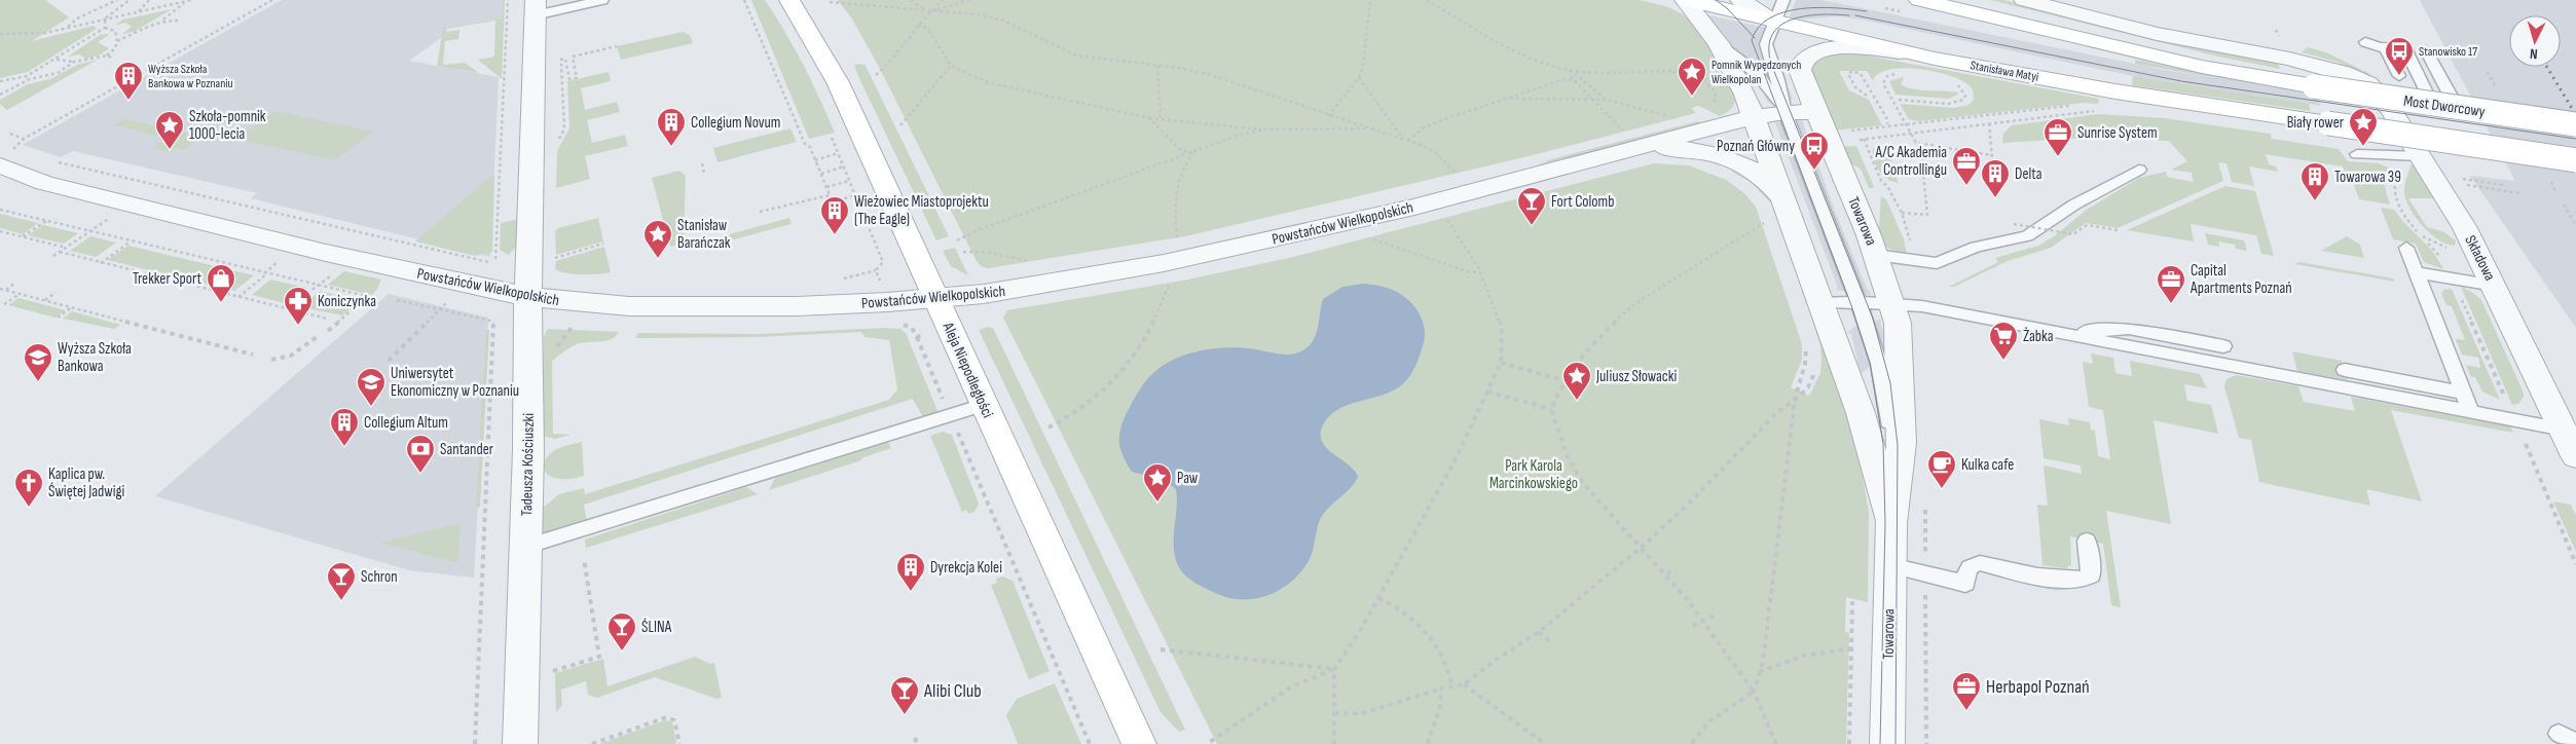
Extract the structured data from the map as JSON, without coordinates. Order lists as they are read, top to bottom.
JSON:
{
  "streets": {
    "street": [
      "Stanisława Matyi",
      "Most Dworcowy",
      "Towarowa",
      "Powstańców Wielkopolskich",
      "Składowa",
      "Aleja Niepodległości",
      "Tadeusza Kościuszki"
    ]
  },
  "crossings": [
    ["Stanisława Matyi", "Towarowa"],
    ["Towarowa", "Powstańców Wielkopolskich"],
    ["Powstańców Wielkopolskich", "Aleja Niepodległości"],
    ["Powstańców Wielkopolskich", "Tadeusza Kościuszki"]
  ],
  "parks": ["Park Karola Marcinkowskiego"],
  "places": {
    "bus stop": ["Stanowisko 17", "Poznań Główny"],
    "place": [
      "Pomnik Wypędzonych Wielkopolan",
      "Biały rower",
      "Szkoła-pomnik 1000-lecia",
      "Stanisław Barańczak",
      "Juliusz Słowacki",
      "Paw"
    ],
    "building": [
      "Wyższa Szkoła Bankowa w Poznaniu",
      "Collegium Novum",
      "Delta",
      "Towarowa 39",
      "Wieżowiec Miastoprojektu (The Eagle)",
      "Collegium Altum",
      "Dyrekcja Kolei"
    ],
    "office": [
      "Sunrise System",
      "A/C Akademia Controllingu",
      "Capital Apartments Poznań",
      "Herbapol Poznań"
    ],
    "bar": [
      "Fort Colomb",
      "Schron",
      "ŚLINA",
      "Alibi Club"
    ],
    "shop": ["Trekker Sport"],
    "pharmacy": ["Koniczynka"],
    "supermarket": ["Żabka"],
    "school or university": ["Wyższa Szkoła Bankowa", "Uniwersytet Ekonomiczny w Poznaniu"],
    "bank": ["Santander"],
    "cafe": ["Kulka cafe"],
    "church": ["Kaplica pw. Świętej Jadwigi"]
  },
  "north": "bottom"
}
